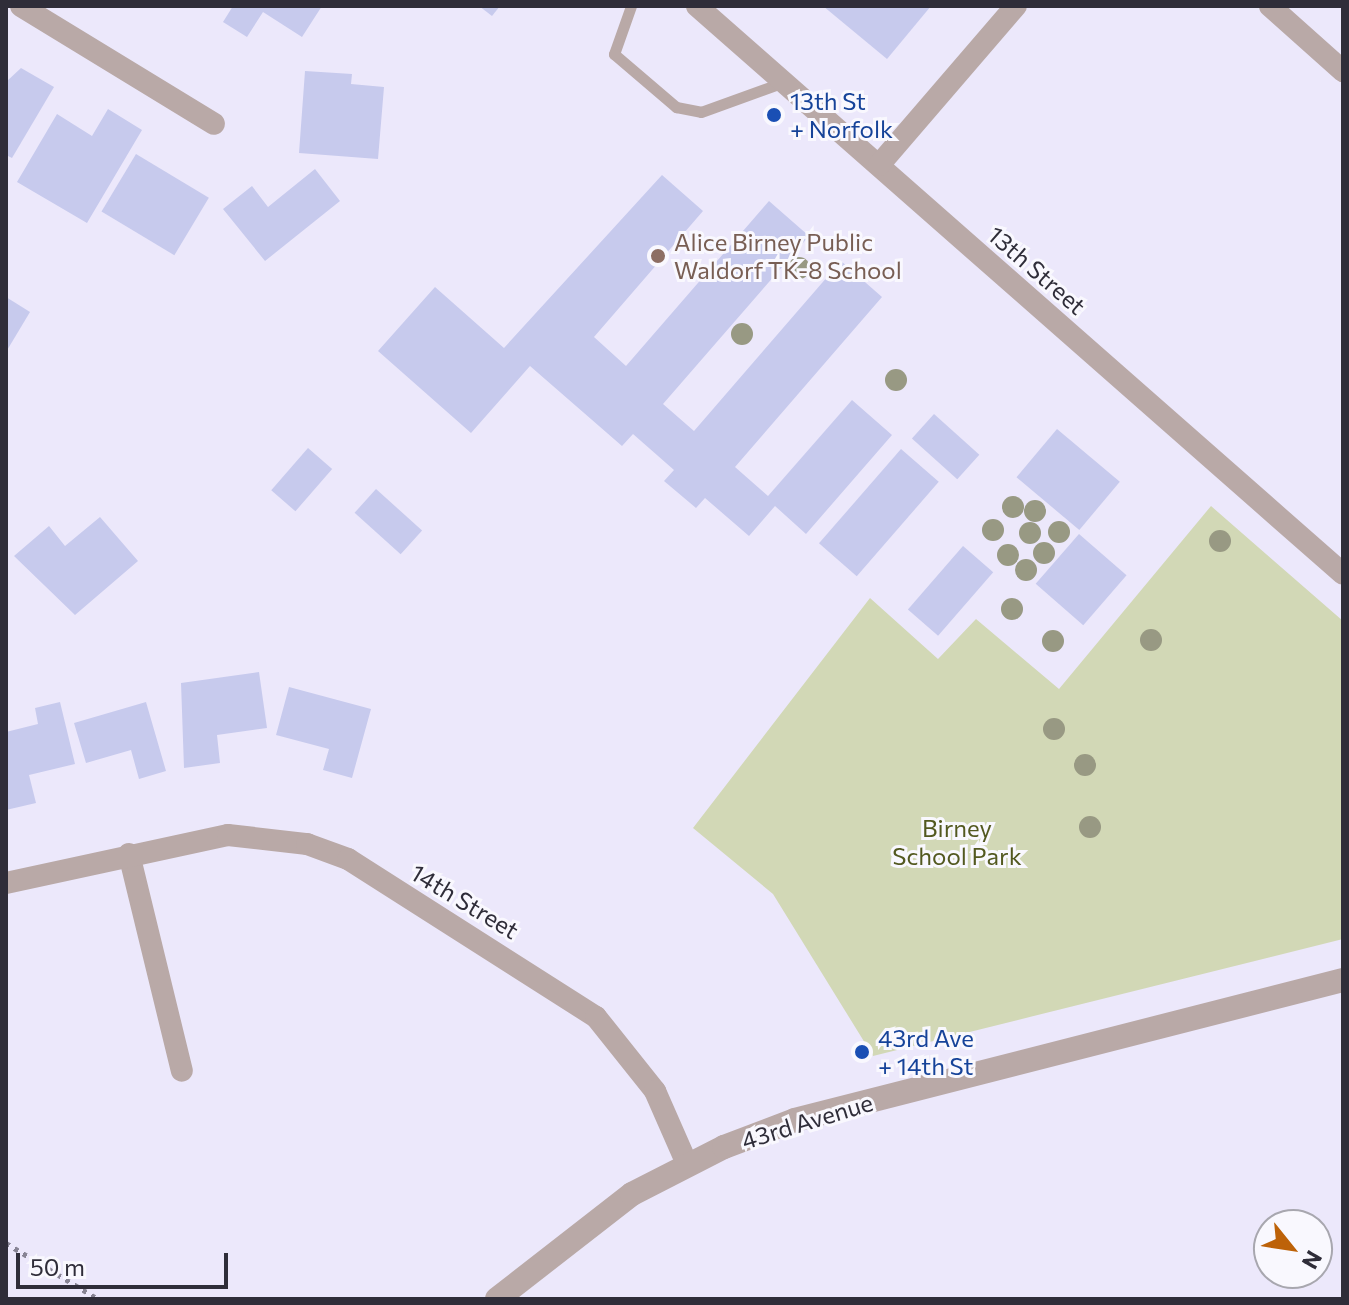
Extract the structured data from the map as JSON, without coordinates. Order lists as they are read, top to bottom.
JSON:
{
  "streets": {
    "street": ["13th Street", "14th Street", "43rd Avenue"]
  },
  "crossings": [
    ["14th Street", "43rd Avenue"]
  ],
  "parks": ["Birney School Park"],
  "places": ["13th St + Norfolk", "Alice Birney Public Waldorf TK-8 School", "43rd Ave + 14th St"],
  "scale_bar": "50 m",
  "north": "bottom right"
}
